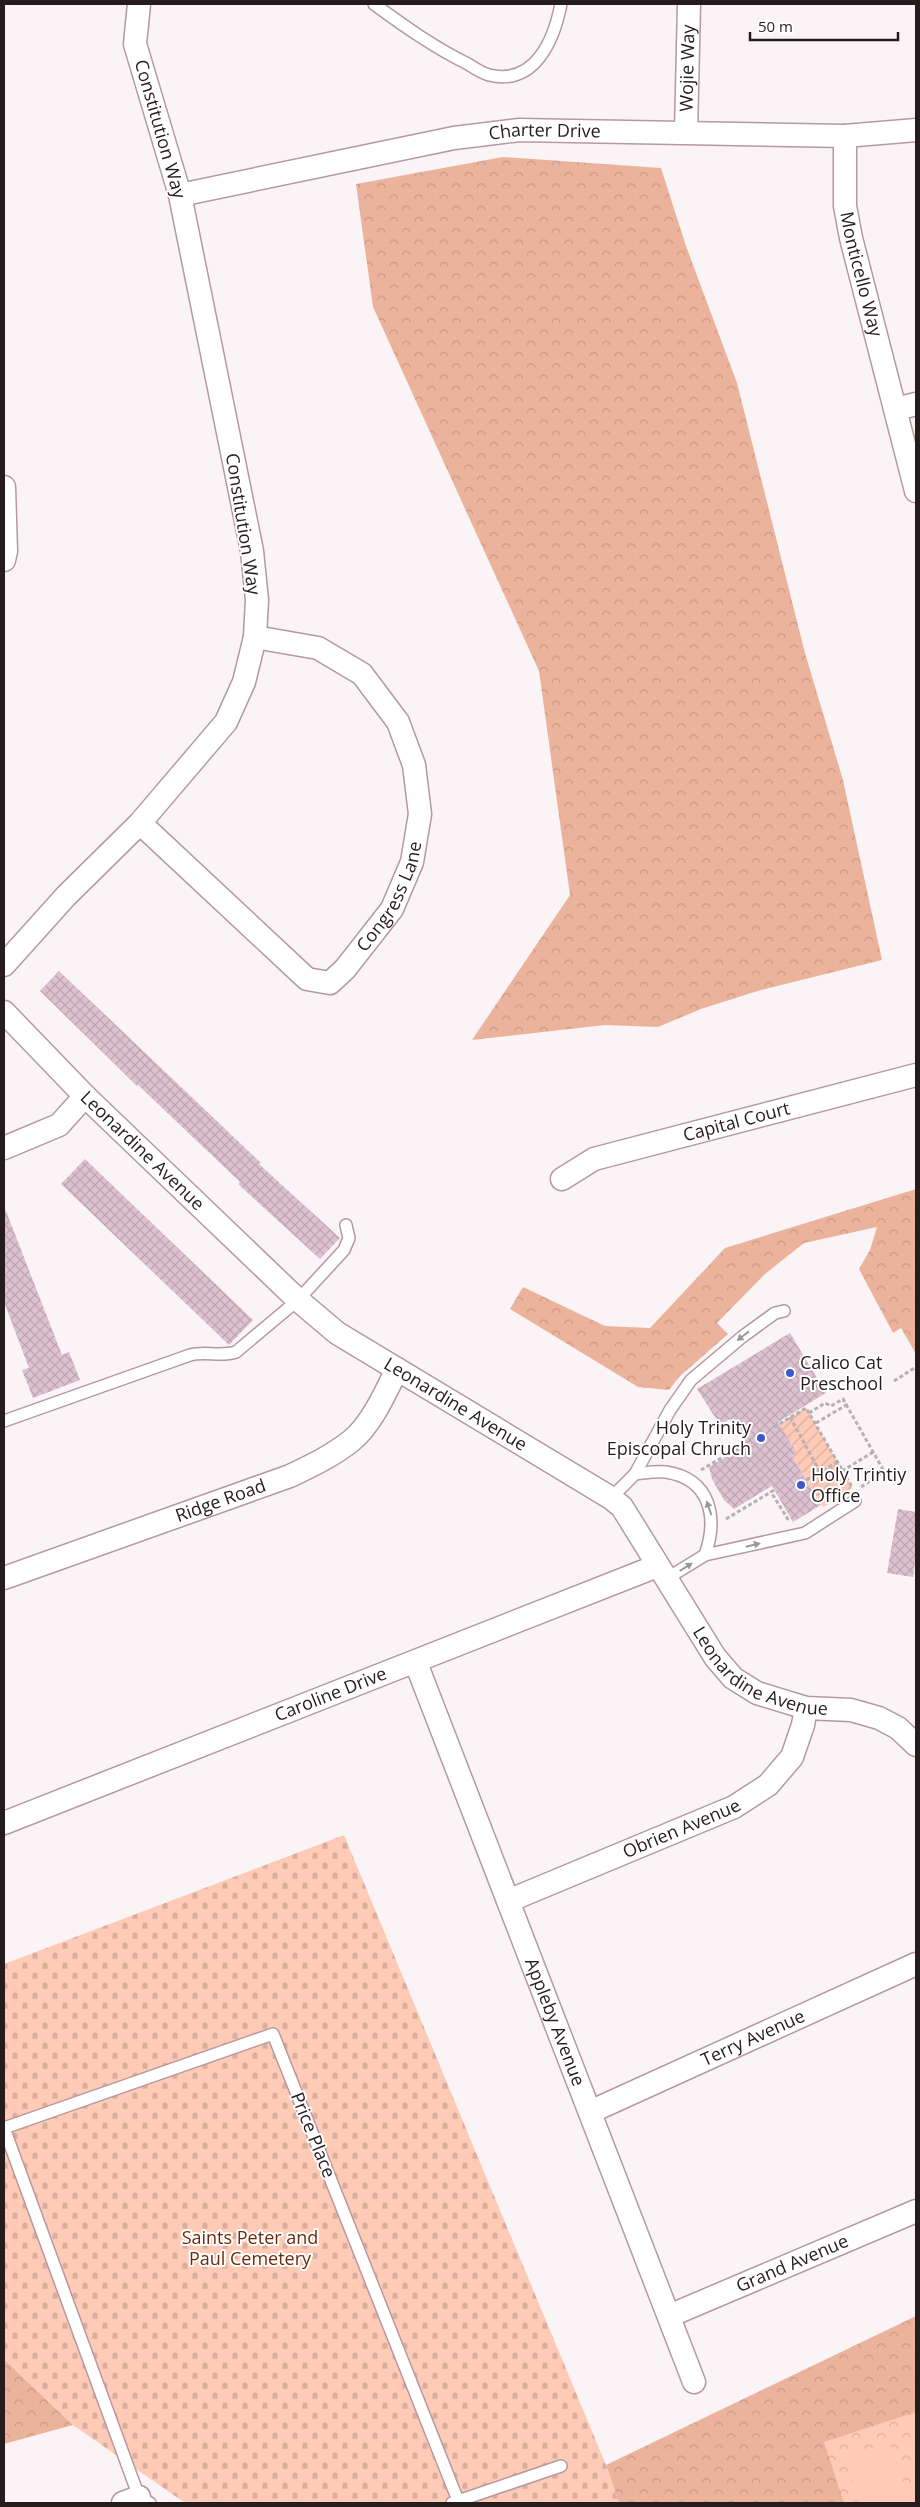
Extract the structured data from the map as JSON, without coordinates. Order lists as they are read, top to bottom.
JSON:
{
  "streets": {
    "street": [
      "Wojie Way",
      "Constitution Way",
      "Charter Drive",
      "Monticello Way",
      "Congress Lane",
      "Capital Court",
      "Leonardine Avenue",
      "Ridge Road",
      "Caroline Drive",
      "Obrien Avenue",
      "Appleby Avenue",
      "Terry Avenue",
      "Grand Avenue"
    ],
    "lane": ["Price Place"]
  },
  "crossings": [
    ["Wojie Way", "Charter Drive"],
    ["Constitution Way", "Charter Drive"],
    ["Constitution Way", "Congress Lane"],
    ["Charter Drive", "Monticello Way"],
    ["Leonardine Avenue", "Ridge Road"],
    ["Leonardine Avenue", "Caroline Drive"],
    ["Leonardine Avenue", "Obrien Avenue"],
    ["Caroline Drive", "Appleby Avenue"],
    ["Obrien Avenue", "Appleby Avenue"],
    ["Appleby Avenue", "Terry Avenue"],
    ["Appleby Avenue", "Grand Avenue"]
  ],
  "parks": ["Saints Peter and Paul Cemetery"],
  "places": ["Calico Cat Preschool", "Holy Trinity Episcopal Chruch", "Holy Trintiy Office"],
  "scale_bar": "50 m"
}
